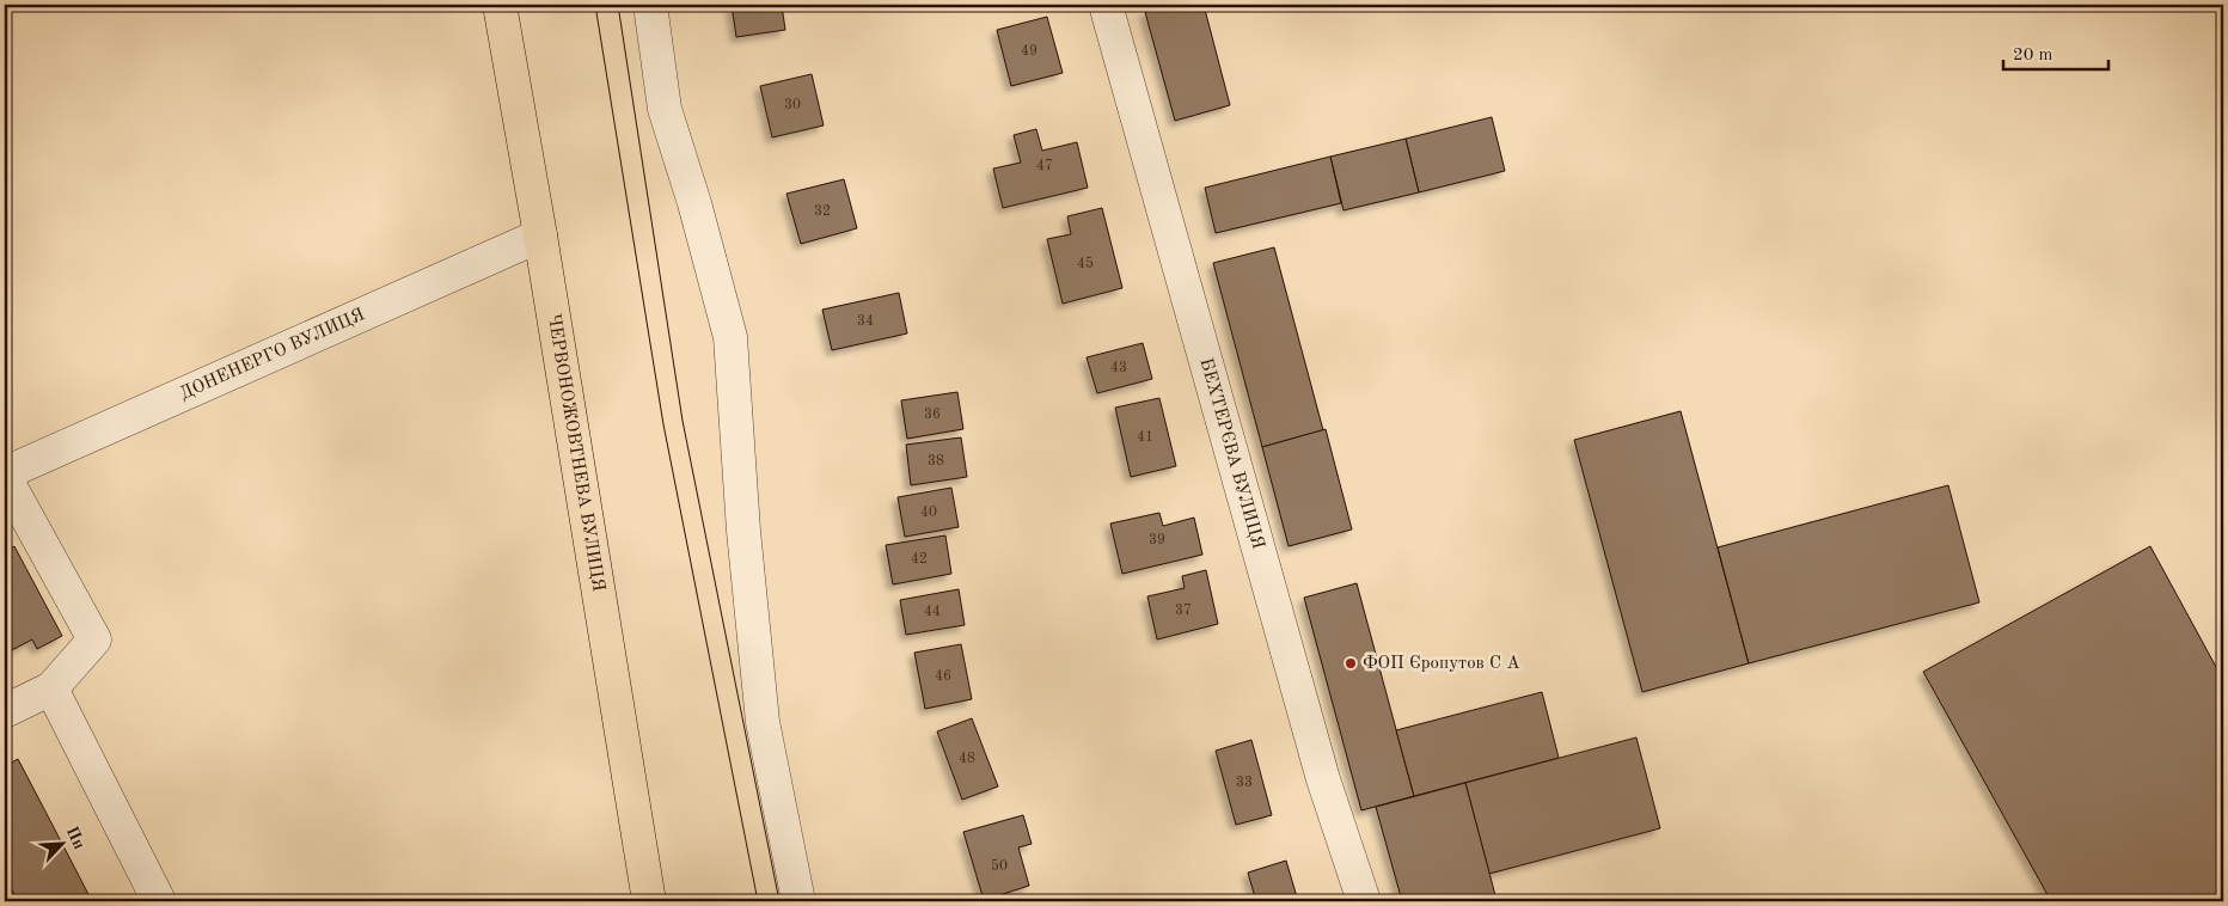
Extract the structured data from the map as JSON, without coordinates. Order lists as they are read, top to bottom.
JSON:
{
  "streets": {
    "main road": ["ЧЕРВОНОЖОВТНЕВА ВУЛИЦЯ"],
    "street": ["ДОНЕНЕРГО ВУЛИЦЯ", "БЕХТЕРЄВА ВУЛИЦЯ"]
  },
  "crossings": [
    ["ДОНЕНЕРГО ВУЛИЦЯ", "ЧЕРВОНОЖОВТНЕВА ВУЛИЦЯ"]
  ],
  "places": ["ФОП Єропутов С А"],
  "house_numbers": [
    "49",
    "30",
    "47",
    "32",
    "45",
    "34",
    "43",
    "36",
    "41",
    "38",
    "40",
    "39",
    "42",
    "37",
    "44",
    "46",
    "48",
    "33",
    "50"
  ],
  "scale_bar": "20 m",
  "north": "top right"
}
